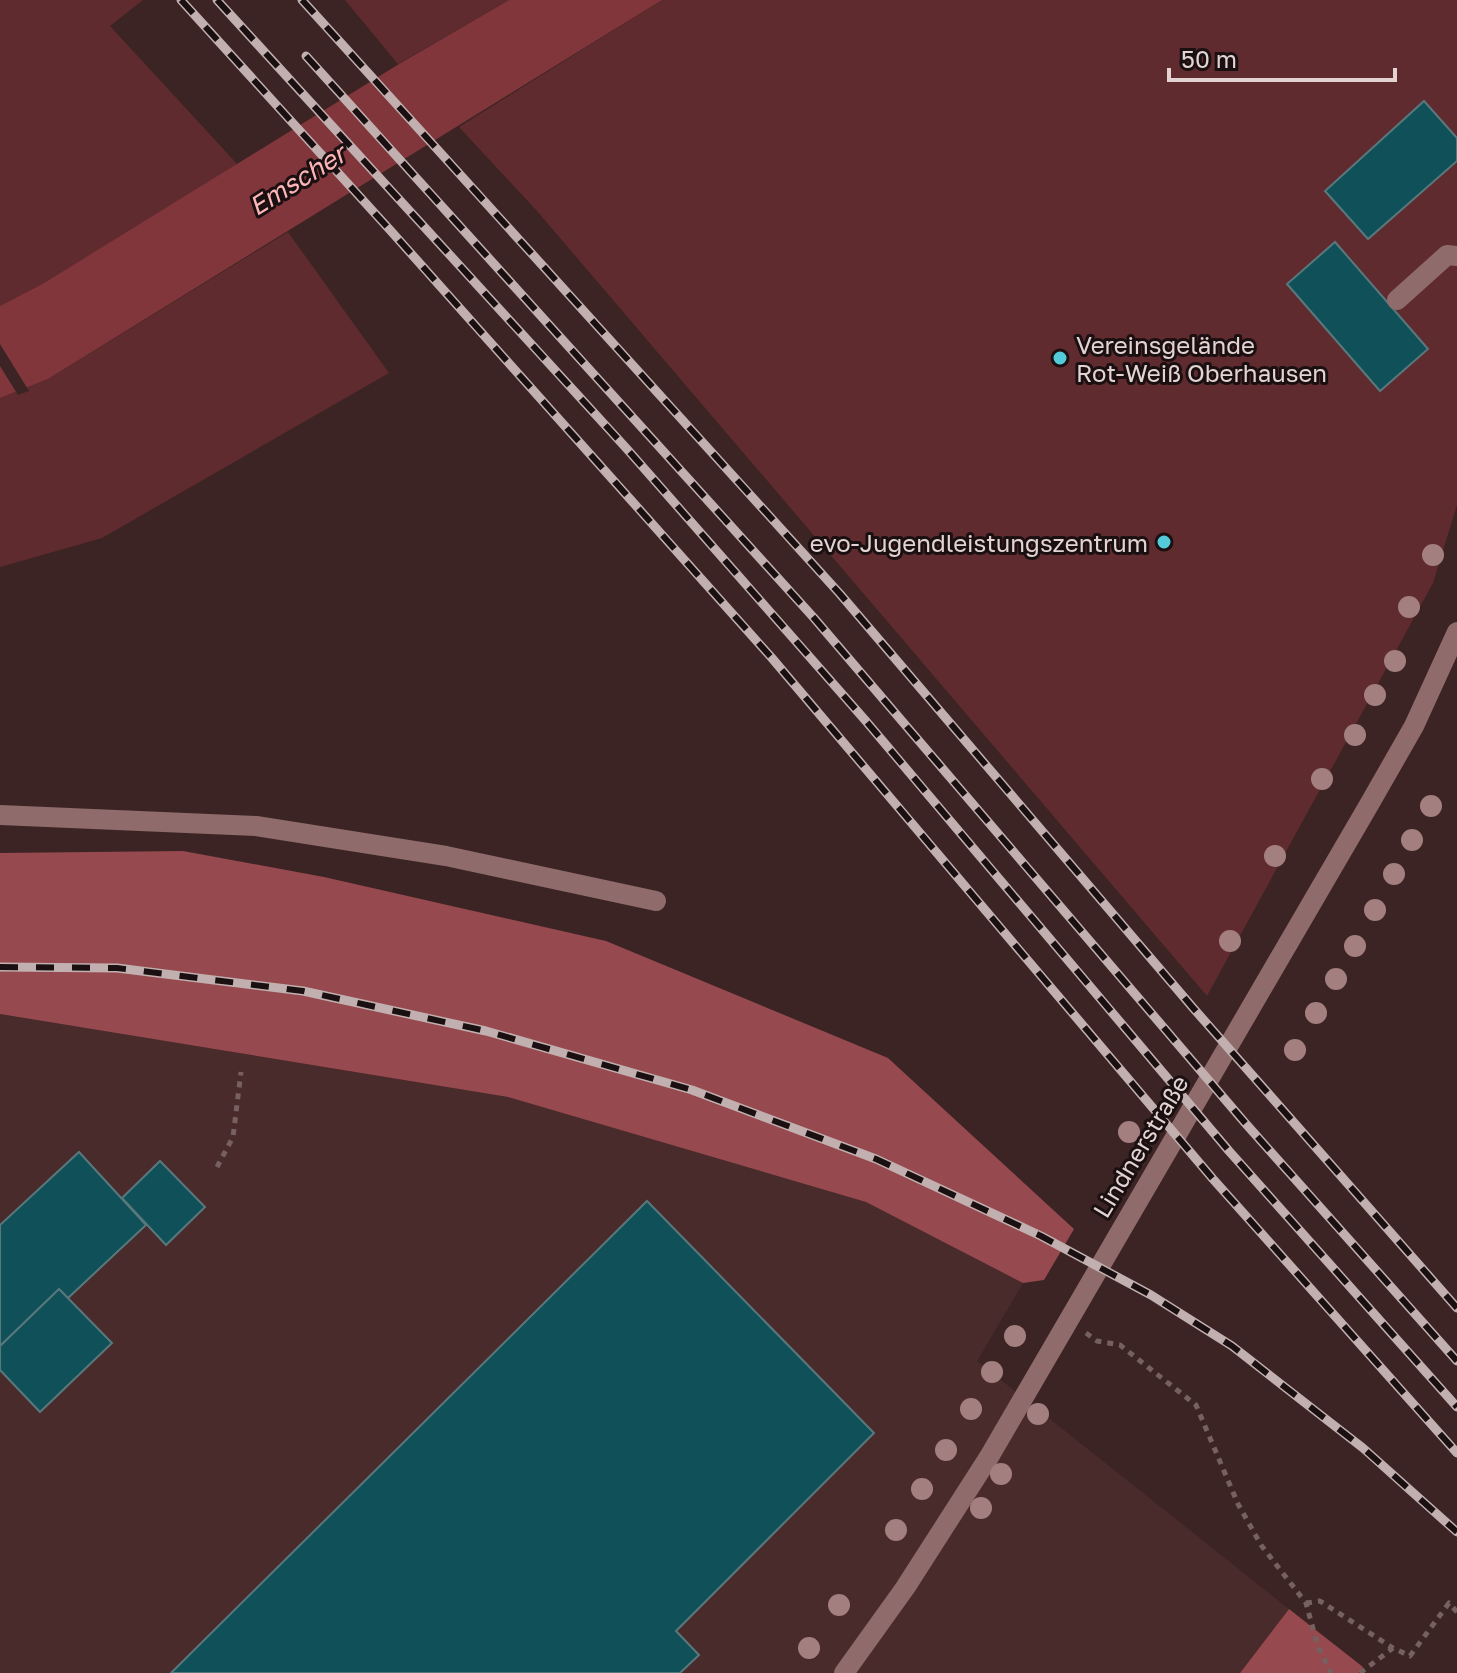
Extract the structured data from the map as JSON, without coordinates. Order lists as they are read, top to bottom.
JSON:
{
  "streets": {
    "street": ["Lindnerstraße"]
  },
  "water": ["Emscher"],
  "places": ["Vereinsgelände Rot-Weiß Oberhausen", "evo-Jugendleistungszentrum"],
  "scale_bar": "50 m"
}
